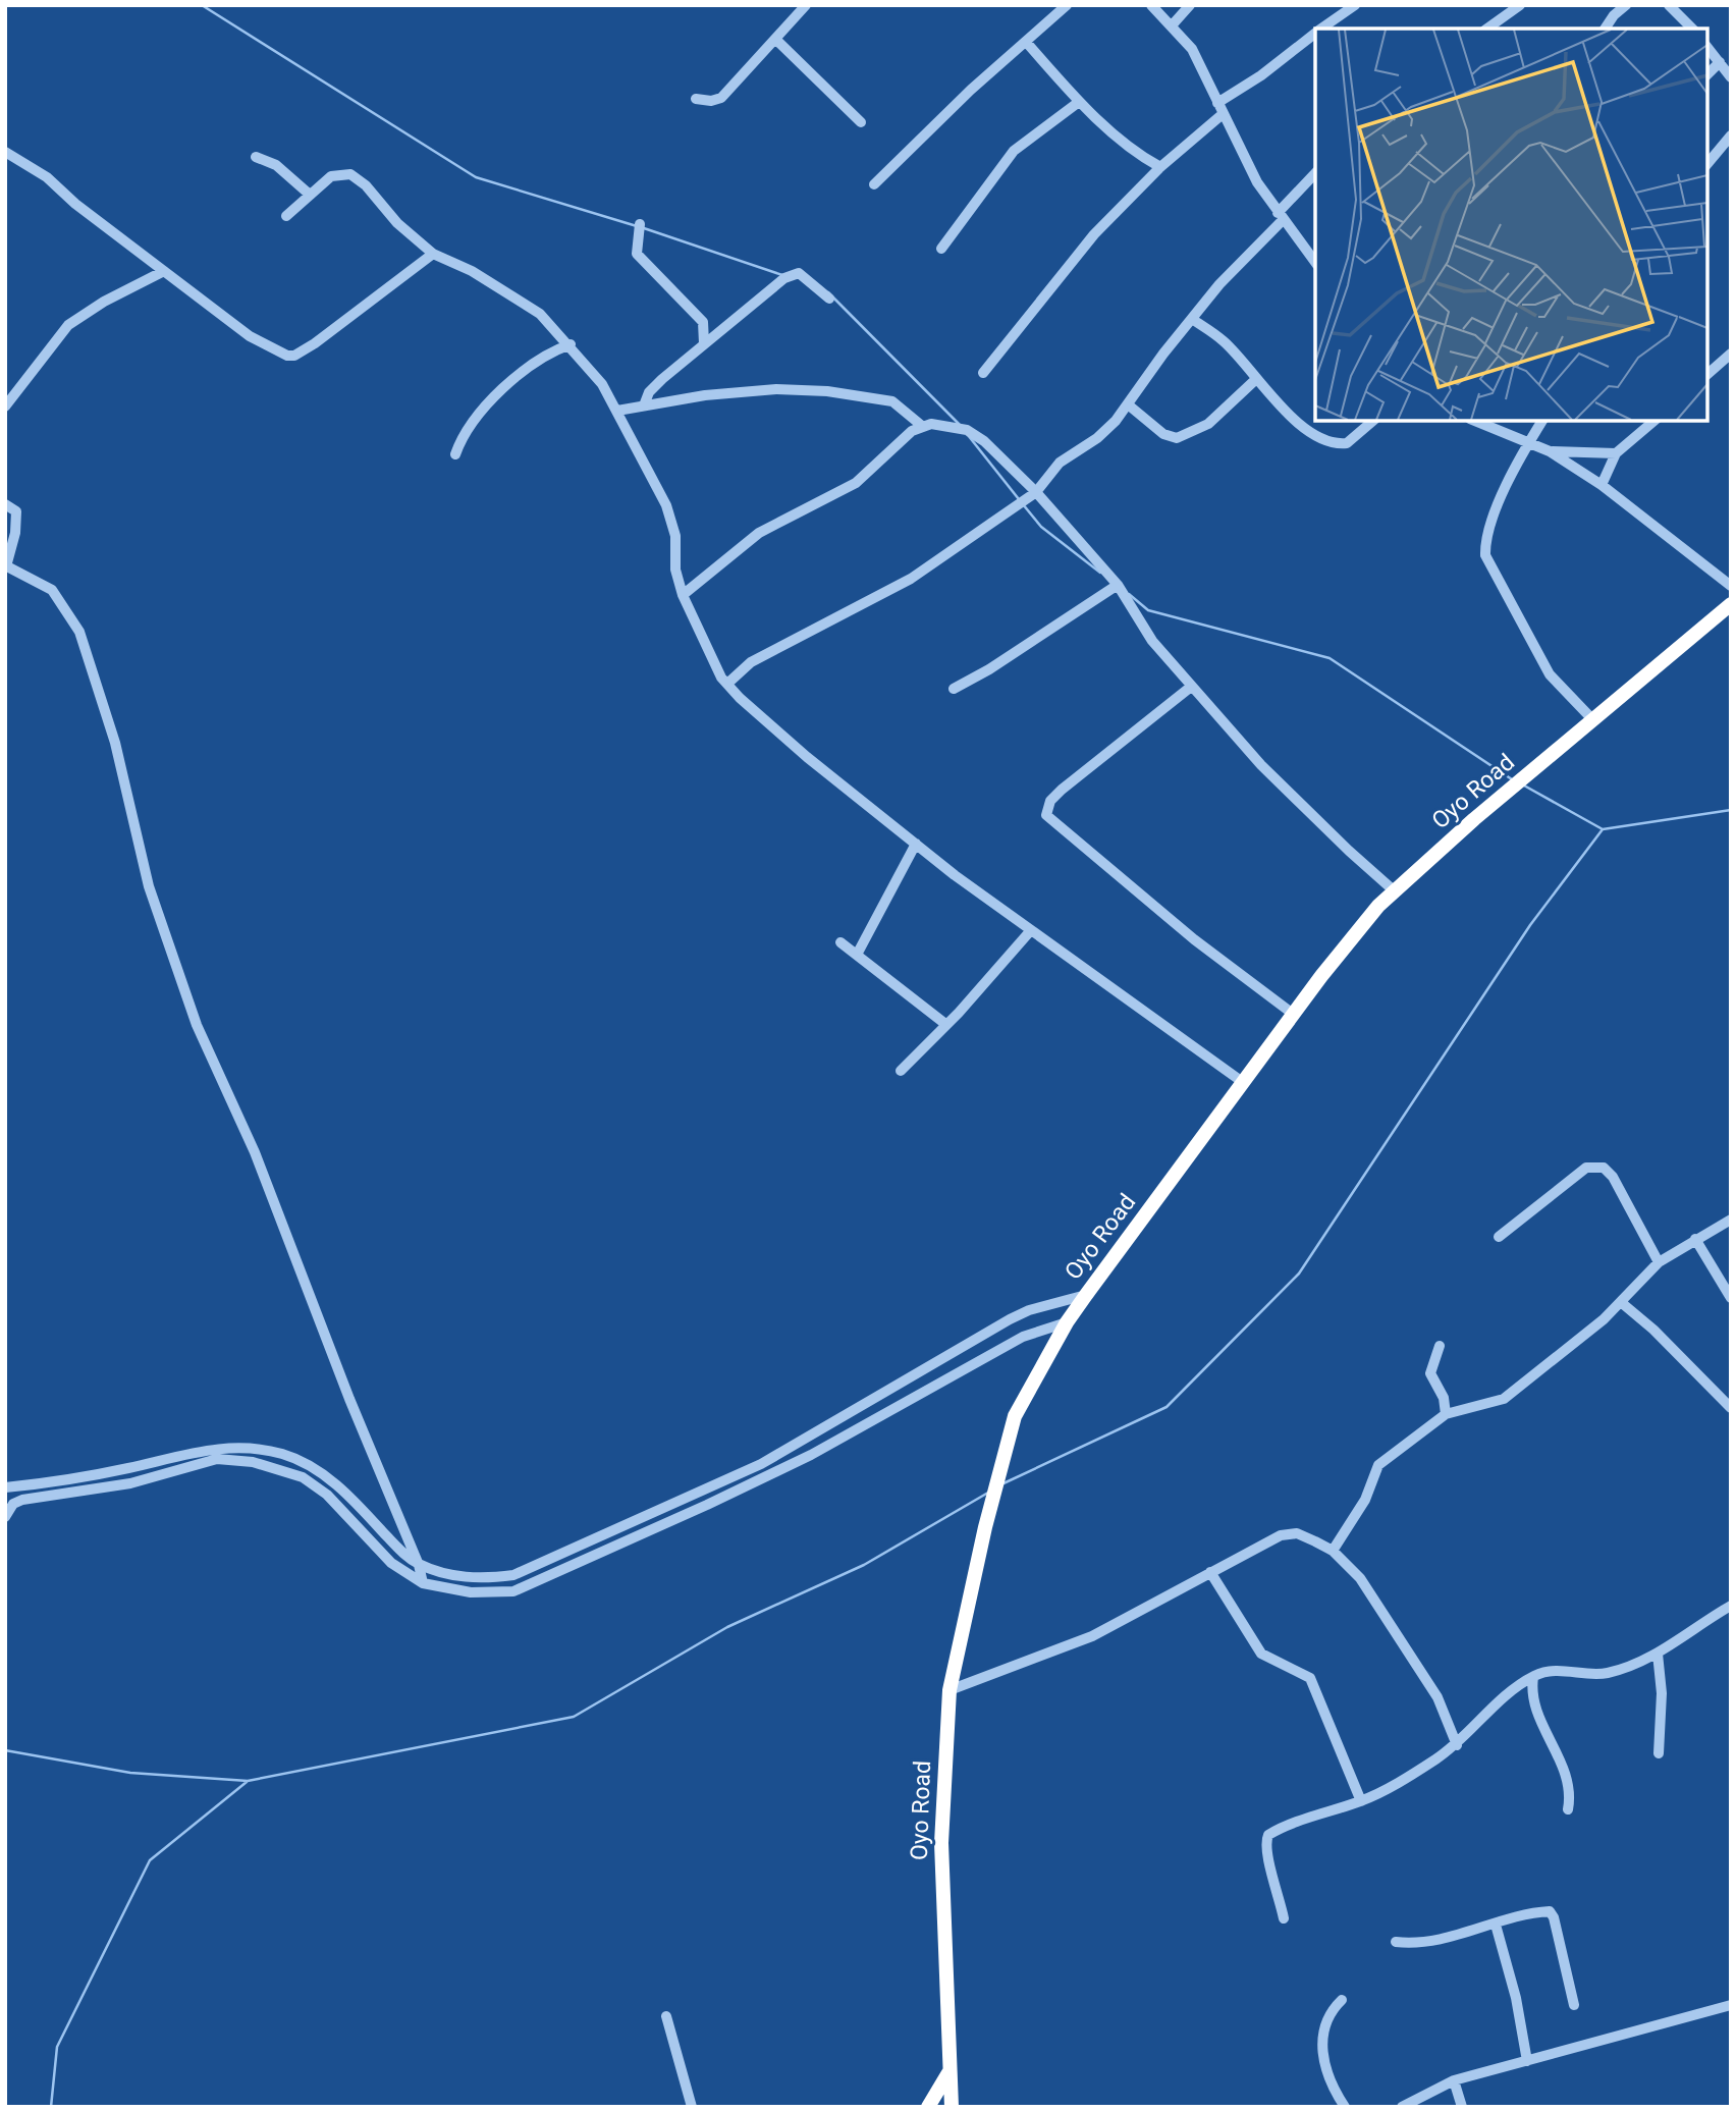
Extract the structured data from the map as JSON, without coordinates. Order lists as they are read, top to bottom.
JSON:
{
  "streets": {
    "highway": ["Oyo Road"]
  }
}
